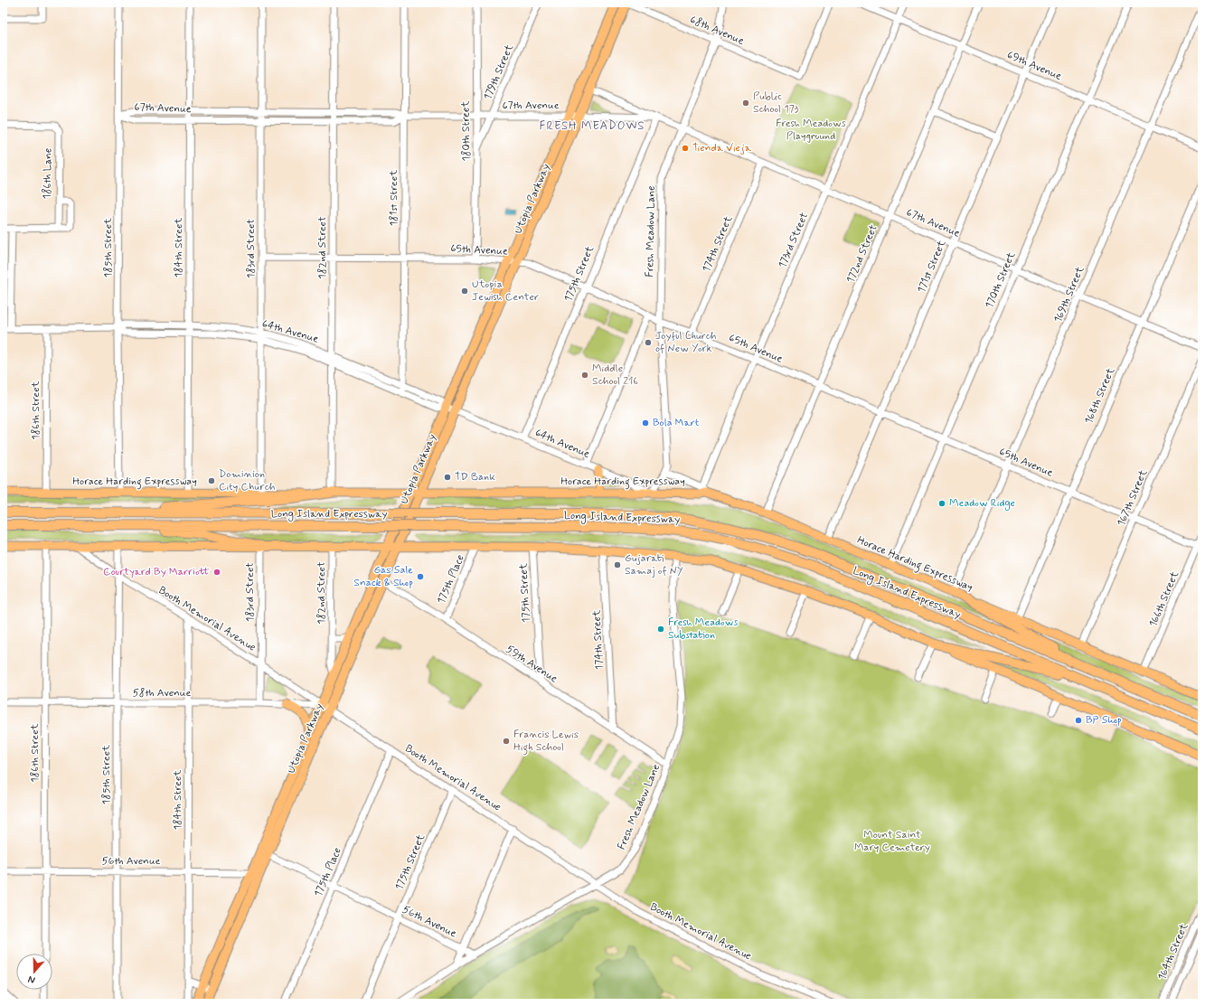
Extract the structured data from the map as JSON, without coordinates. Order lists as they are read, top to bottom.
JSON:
{
  "streets": {
    "highway": ["Long Island Expressway"],
    "main road": ["Utopia Parkway", "Horace Harding Expressway"],
    "street": [
      "68th Avenue",
      "69th Avenue",
      "179th Street",
      "67th Avenue",
      "180th Street",
      "186th Lane",
      "181st Street",
      "Fresh Meadow Lane",
      "173rd Street",
      "174th Street",
      "185th Street",
      "184th Street",
      "182nd Street",
      "183rd Street",
      "65th Avenue",
      "172nd Street",
      "171st Street",
      "175th Street",
      "170th Street",
      "169th Street",
      "64th Avenue",
      "168th Street",
      "186th Street",
      "167th Street",
      "175th Place",
      "166th Street",
      "Booth Memorial Avenue",
      "59th Avenue",
      "58th Avenue",
      "56th Avenue",
      "164th Street"
    ]
  },
  "crossings": [
    ["68th Avenue", "Utopia Parkway"],
    ["68th Avenue", "Fresh Meadow Lane"],
    ["69th Avenue", "173rd Street"],
    ["69th Avenue", "172nd Street"],
    ["69th Avenue", "171st Street"],
    ["69th Avenue", "170th Street"],
    ["69th Avenue", "169th Street"],
    ["179th Street", "67th Avenue"],
    ["179th Street", "180th Street"],
    ["67th Avenue", "180th Street"],
    ["67th Avenue", "181st Street"],
    ["67th Avenue", "Utopia Parkway"],
    ["67th Avenue", "Fresh Meadow Lane"],
    ["67th Avenue", "173rd Street"],
    ["67th Avenue", "174th Street"],
    ["67th Avenue", "185th Street"],
    ["67th Avenue", "184th Street"],
    ["67th Avenue", "182nd Street"],
    ["67th Avenue", "183rd Street"],
    ["67th Avenue", "172nd Street"],
    ["67th Avenue", "171st Street"],
    ["67th Avenue", "175th Street"],
    ["67th Avenue", "170th Street"],
    ["67th Avenue", "169th Street"],
    ["67th Avenue", "168th Street"],
    ["180th Street", "65th Avenue"],
    ["181st Street", "65th Avenue"],
    ["181st Street", "64th Avenue"],
    ["Utopia Parkway", "182nd Street"],
    ["Utopia Parkway", "65th Avenue"],
    ["Utopia Parkway", "64th Avenue"],
    ["Utopia Parkway", "Horace Harding Expressway"],
    ["Utopia Parkway", "Booth Memorial Avenue"],
    ["Utopia Parkway", "59th Avenue"],
    ["Utopia Parkway", "58th Avenue"],
    ["Utopia Parkway", "56th Avenue"],
    ["Fresh Meadow Lane", "65th Avenue"],
    ["Fresh Meadow Lane", "Booth Memorial Avenue"],
    ["Fresh Meadow Lane", "59th Avenue"],
    ["Fresh Meadow Lane", "56th Avenue"],
    ["173rd Street", "65th Avenue"],
    ["173rd Street", "Horace Harding Expressway"],
    ["174th Street", "65th Avenue"],
    ["174th Street", "59th Avenue"],
    ["185th Street", "64th Avenue"],
    ["185th Street", "Horace Harding Expressway"],
    ["185th Street", "Booth Memorial Avenue"],
    ["185th Street", "58th Avenue"],
    ["185th Street", "56th Avenue"],
    ["184th Street", "64th Avenue"],
    ["184th Street", "Horace Harding Expressway"],
    ["184th Street", "Booth Memorial Avenue"],
    ["184th Street", "58th Avenue"],
    ["184th Street", "56th Avenue"],
    ["182nd Street", "65th Avenue"],
    ["182nd Street", "64th Avenue"],
    ["182nd Street", "Horace Harding Expressway"],
    ["183rd Street", "65th Avenue"],
    ["183rd Street", "64th Avenue"],
    ["183rd Street", "Horace Harding Expressway"],
    ["183rd Street", "Booth Memorial Avenue"],
    ["183rd Street", "58th Avenue"],
    ["65th Avenue", "172nd Street"],
    ["65th Avenue", "171st Street"],
    ["65th Avenue", "175th Street"],
    ["65th Avenue", "170th Street"],
    ["65th Avenue", "169th Street"],
    ["65th Avenue", "168th Street"],
    ["65th Avenue", "167th Street"],
    ["65th Avenue", "166th Street"],
    ["172nd Street", "Horace Harding Expressway"],
    ["171st Street", "Horace Harding Expressway"],
    ["175th Street", "64th Avenue"],
    ["175th Street", "Booth Memorial Avenue"],
    ["175th Street", "59th Avenue"],
    ["175th Street", "56th Avenue"],
    ["170th Street", "Horace Harding Expressway"],
    ["169th Street", "Horace Harding Expressway"],
    ["64th Avenue", "186th Street"],
    ["64th Avenue", "Horace Harding Expressway"],
    ["168th Street", "Horace Harding Expressway"],
    ["186th Street", "Horace Harding Expressway"],
    ["186th Street", "58th Avenue"],
    ["186th Street", "56th Avenue"],
    ["Horace Harding Expressway", "167th Street"],
    ["Horace Harding Expressway", "166th Street"],
    ["175th Place", "Booth Memorial Avenue"],
    ["175th Place", "59th Avenue"],
    ["175th Place", "56th Avenue"],
    ["Booth Memorial Avenue", "58th Avenue"]
  ],
  "districts": ["FRESH MEADOWS"],
  "parks": ["Fresh Meadows Playground", "Mount Saint Mary Cemetery"],
  "places": [
    "Public School 173",
    "Tienda Vieja",
    "Utopia Jewish Center",
    "Joyful Church of New York",
    "Middle School 216",
    "Bola Mart",
    "TD Bank",
    "Dominion City Church",
    "Meadow Ridge",
    "Gujarati Samaj of NY",
    "Courtyard By Marriott",
    "Gas Sale Snack & Shop",
    "Fresh Meadows Substation",
    "BP Shop",
    "Francis Lewis High School"
  ],
  "north": "bottom"
}
